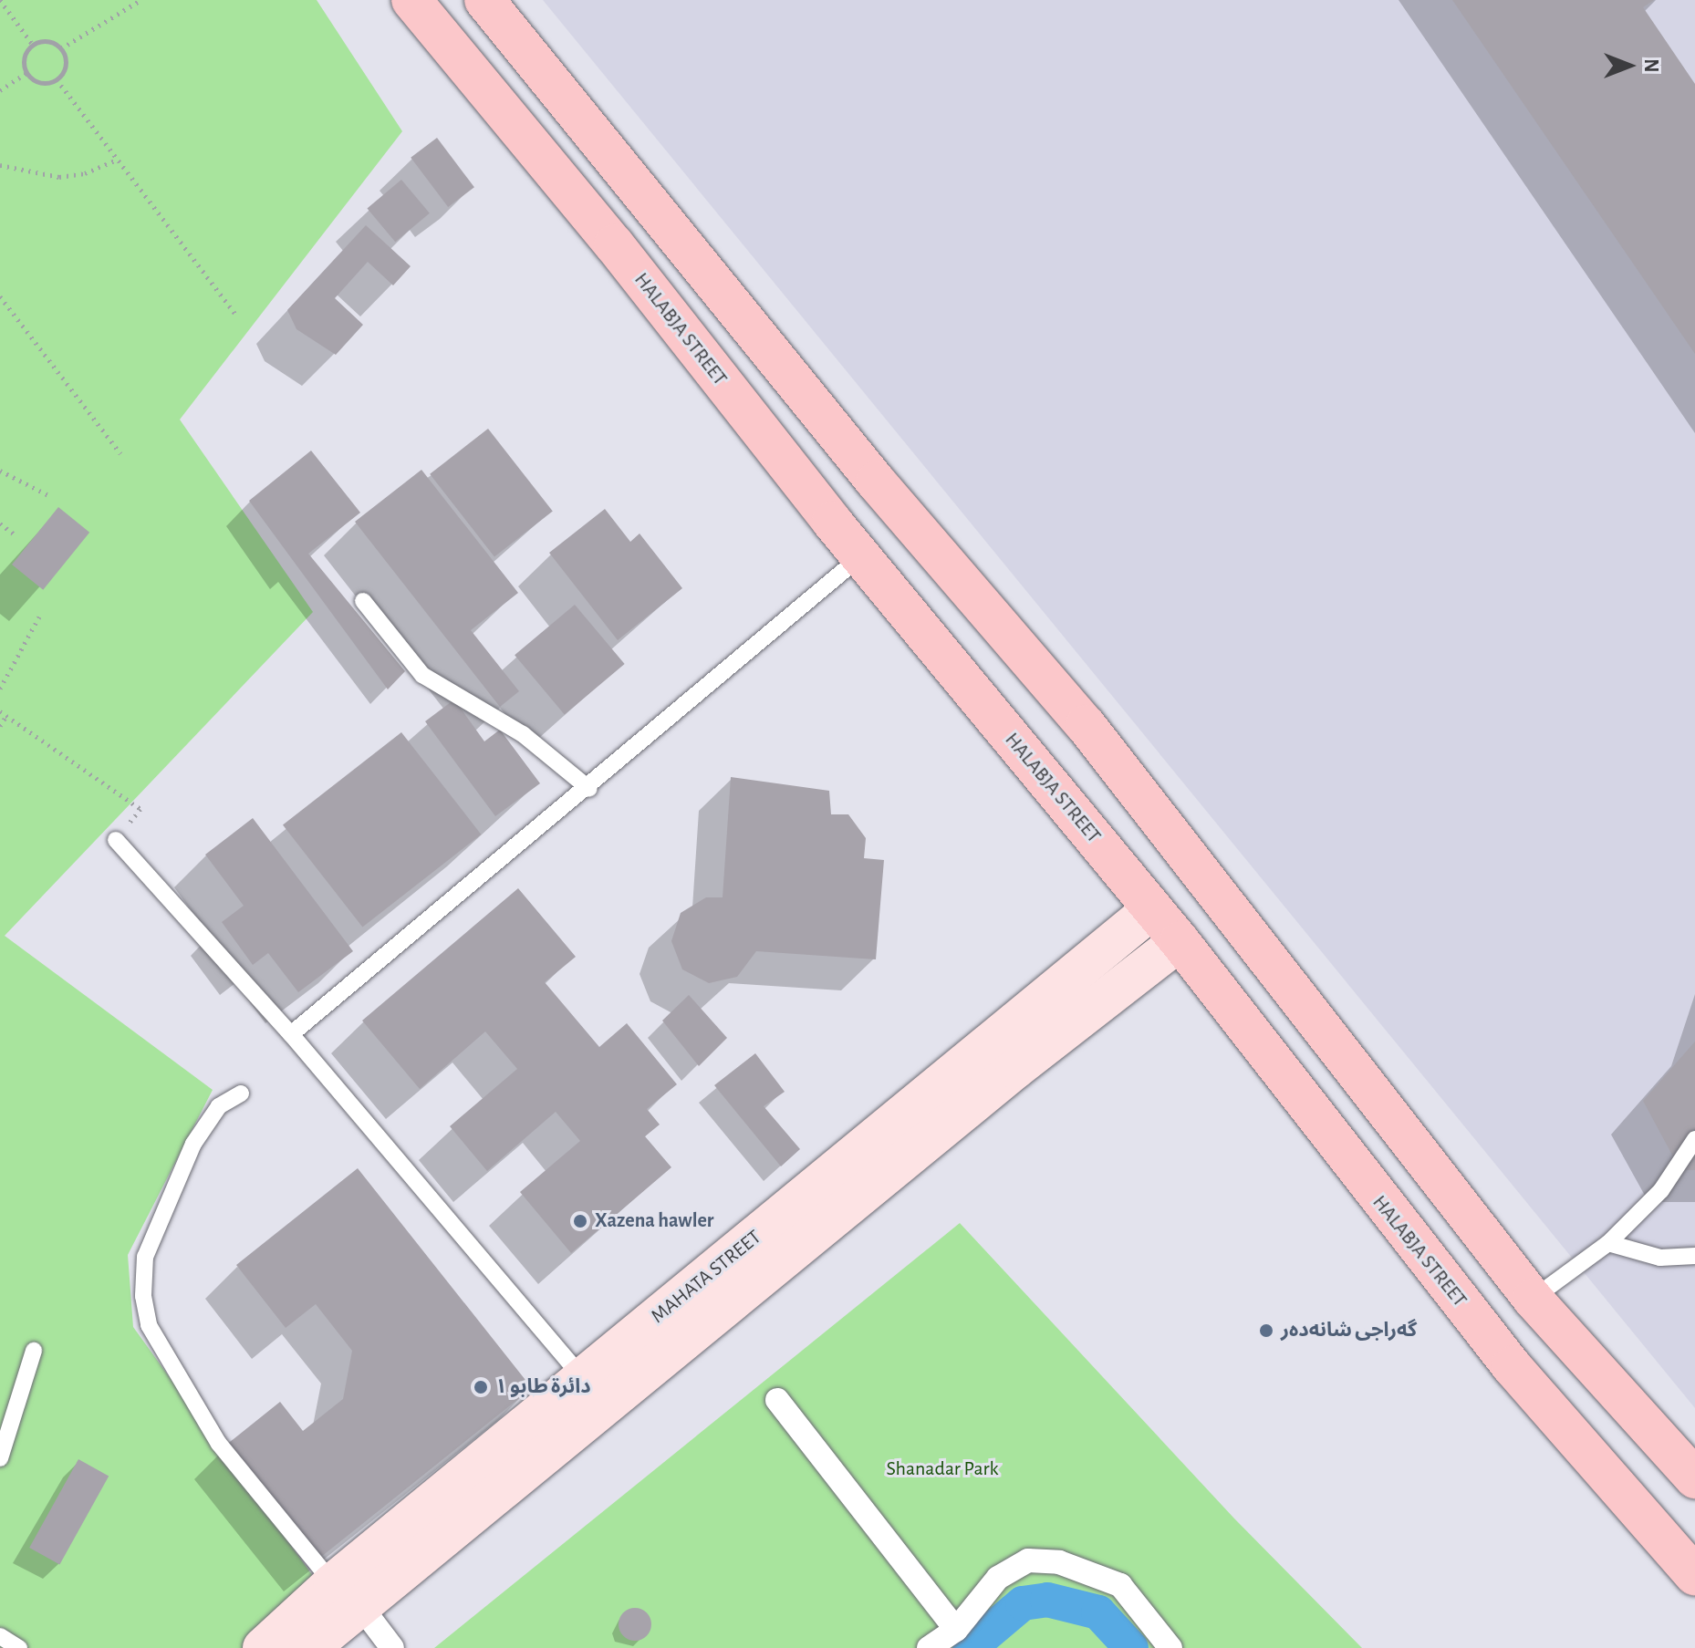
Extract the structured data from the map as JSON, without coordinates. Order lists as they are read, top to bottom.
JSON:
{
  "streets": {
    "main road": ["HALABJA STREET", "MAHATA STREET"]
  },
  "crossings": [
    ["HALABJA STREET", "MAHATA STREET"]
  ],
  "parks": ["Shanadar Park"],
  "places": ["Xazena hawler", "گەراجی شانەدەر", "دائرة طابو ١"],
  "north": "right"
}
